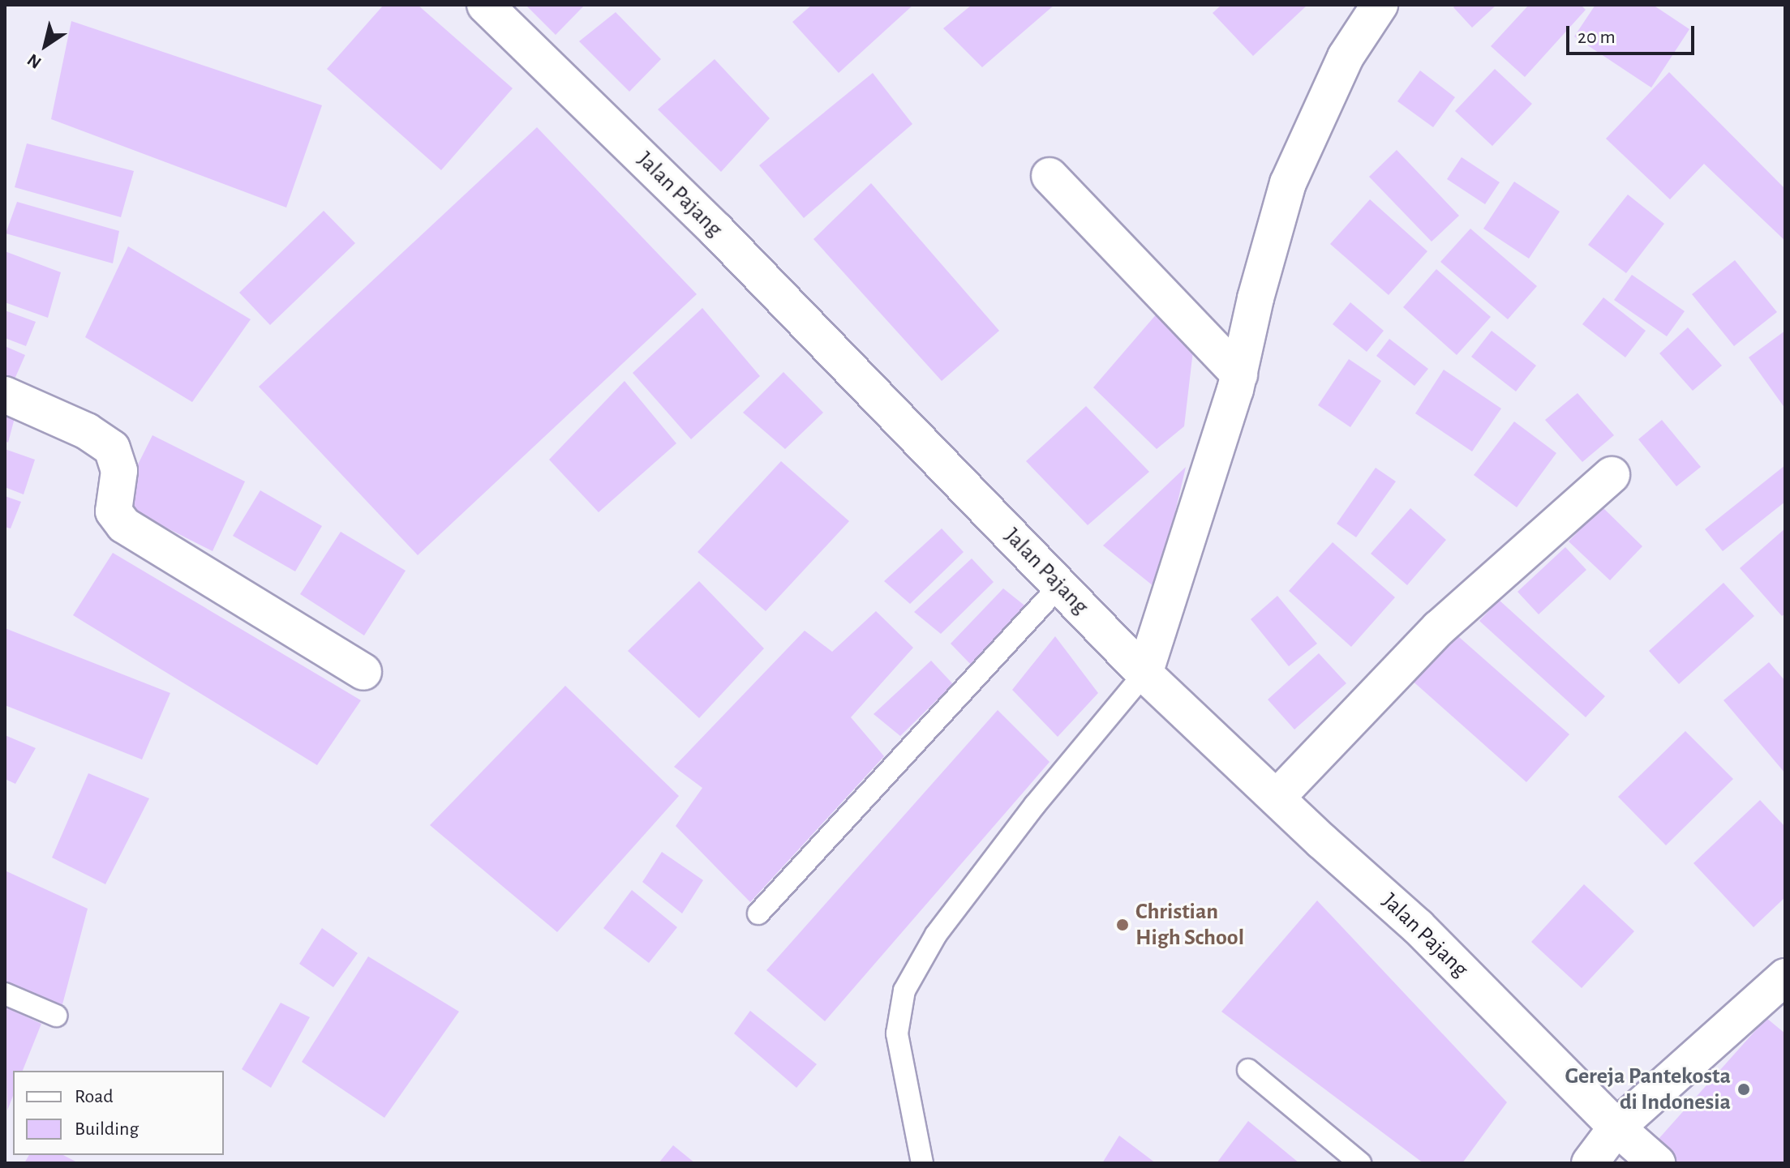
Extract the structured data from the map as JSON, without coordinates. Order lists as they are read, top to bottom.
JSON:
{
  "streets": {
    "street": ["Jalan Pajang"]
  },
  "places": ["Christian High School", "Gereja Pantekosta di Indonesia"],
  "legend": ["Road", "Building"],
  "scale_bar": "20 m",
  "north": "bottom left"
}
